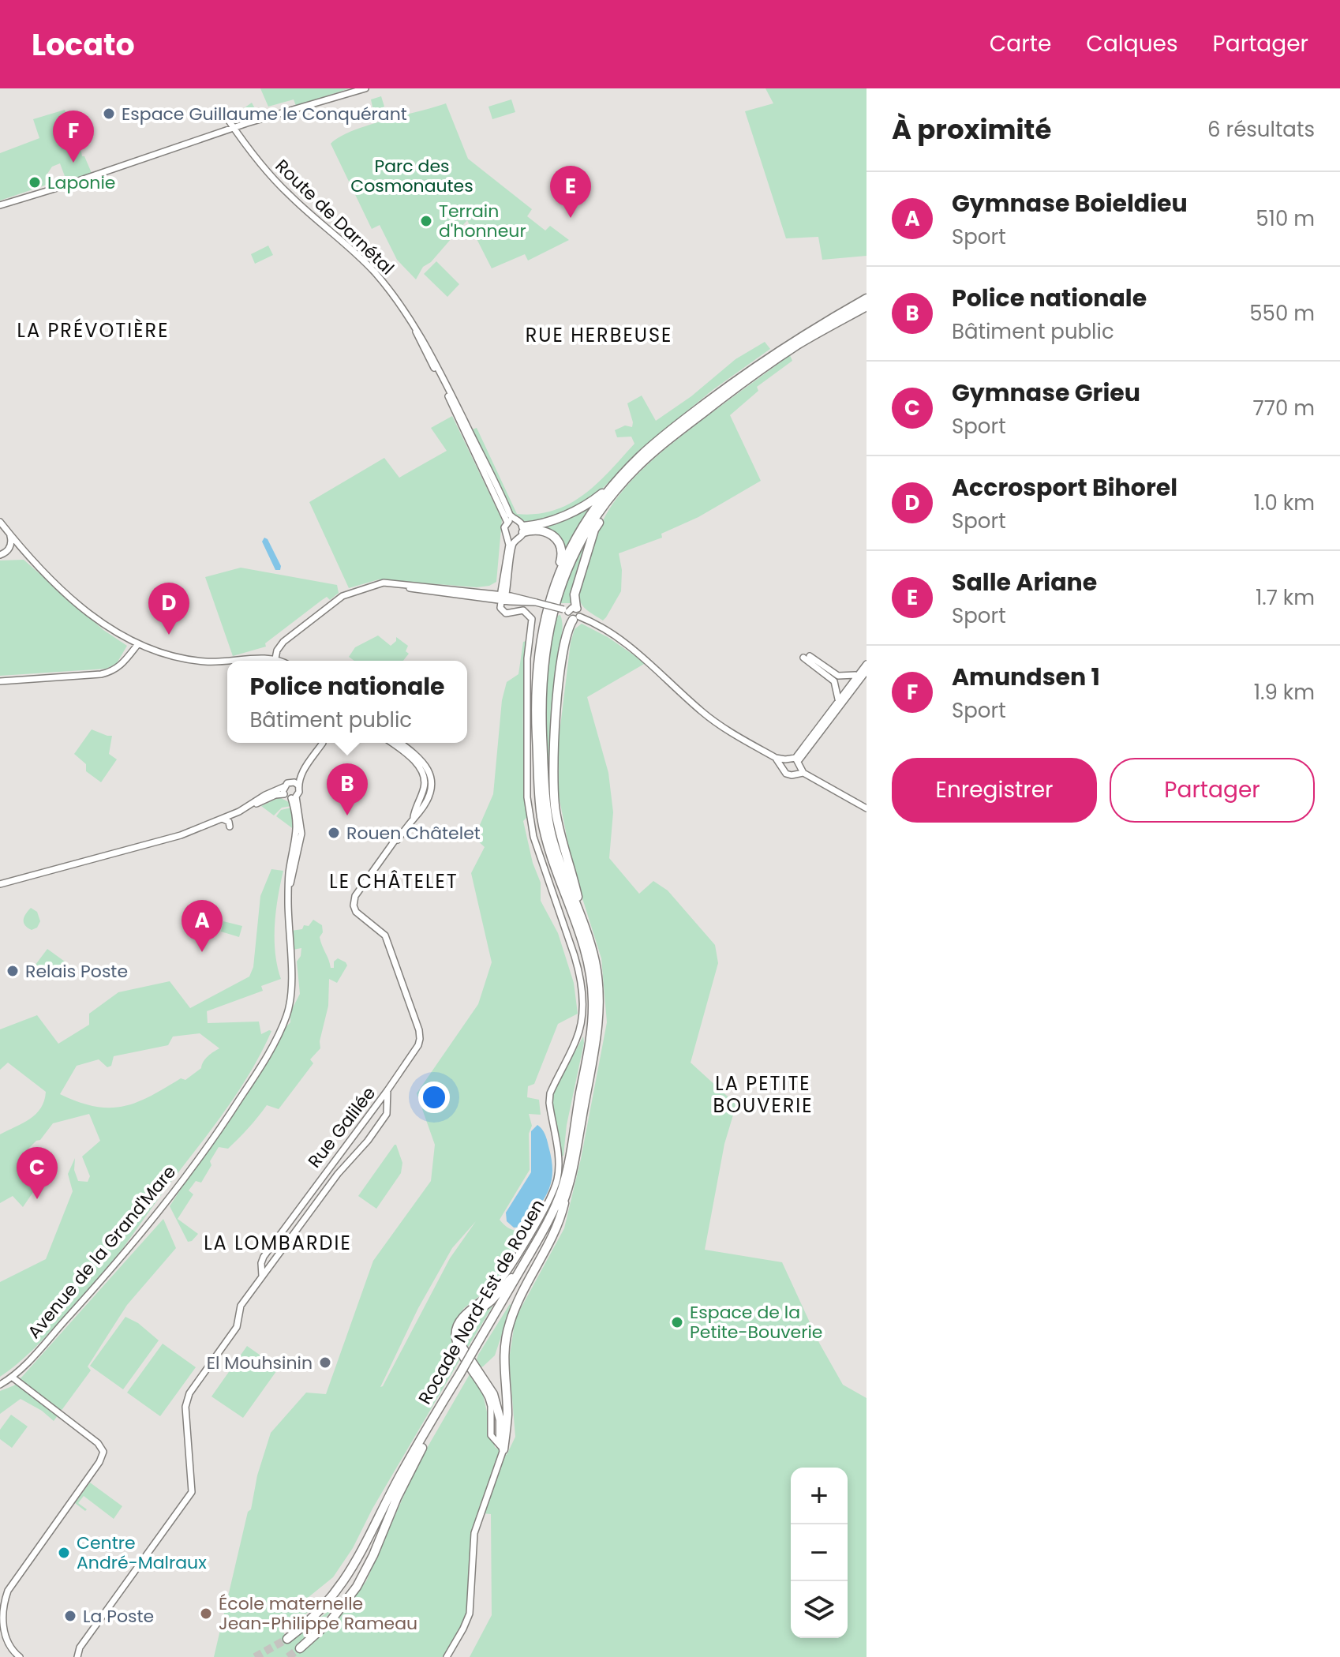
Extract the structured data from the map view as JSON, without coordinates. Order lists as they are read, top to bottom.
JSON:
{
  "streets": {
    "highway": ["Rocade Nord-Est de Rouen"],
    "street": ["Route de Darnétal", "Rue Galilée", "Avenue de la Grand'Mare"]
  },
  "districts": [
    "LA PRÉVOTIÈRE",
    "RUE HERBEUSE",
    "LE CHÂTELET",
    "LA PETITE BOUVERIE",
    "LA LOMBARDIE"
  ],
  "parks": ["Parc des Cosmonautes"],
  "places": [
    "Espace Guillaume le Conquérant",
    "Laponie",
    "Terrain d'honneur",
    "Rouen Châtelet",
    "Relais Poste",
    "Espace de la Petite-Bouverie",
    "El Mouhsinin",
    "Centre André-Malraux",
    "École maternelle Jean-Philippe Rameau",
    "La Poste"
  ],
  "page": {
    "header": "Locato",
    "nav": ["Carte", "Calques", "Partager"],
    "heading": ["À proximité", "6 résultats"],
    "pins": [
      "F",
      "E",
      "D",
      "B",
      "A",
      "C"
    ],
    "list": [
      {
        "mark": "A",
        "name": "Gymnase Boieldieu",
        "note": "Sport",
        "value": "510 m"
      },
      {
        "mark": "B",
        "name": "Police nationale",
        "note": "Bâtiment public",
        "value": "550 m"
      },
      {
        "mark": "C",
        "name": "Gymnase Grieu",
        "note": "Sport",
        "value": "770 m"
      },
      {
        "mark": "D",
        "name": "Accrosport Bihorel",
        "note": "Sport",
        "value": "1.0 km"
      },
      {
        "mark": "E",
        "name": "Salle Ariane",
        "note": "Sport",
        "value": "1.7 km"
      },
      {
        "mark": "F",
        "name": "Amundsen 1",
        "note": "Sport",
        "value": "1.9 km"
      }
    ],
    "popup": ["Police nationale", "Bâtiment public"],
    "buttons": ["Enregistrer", "Partager"],
    "map_buttons": ["+", "−"]
  }
}
